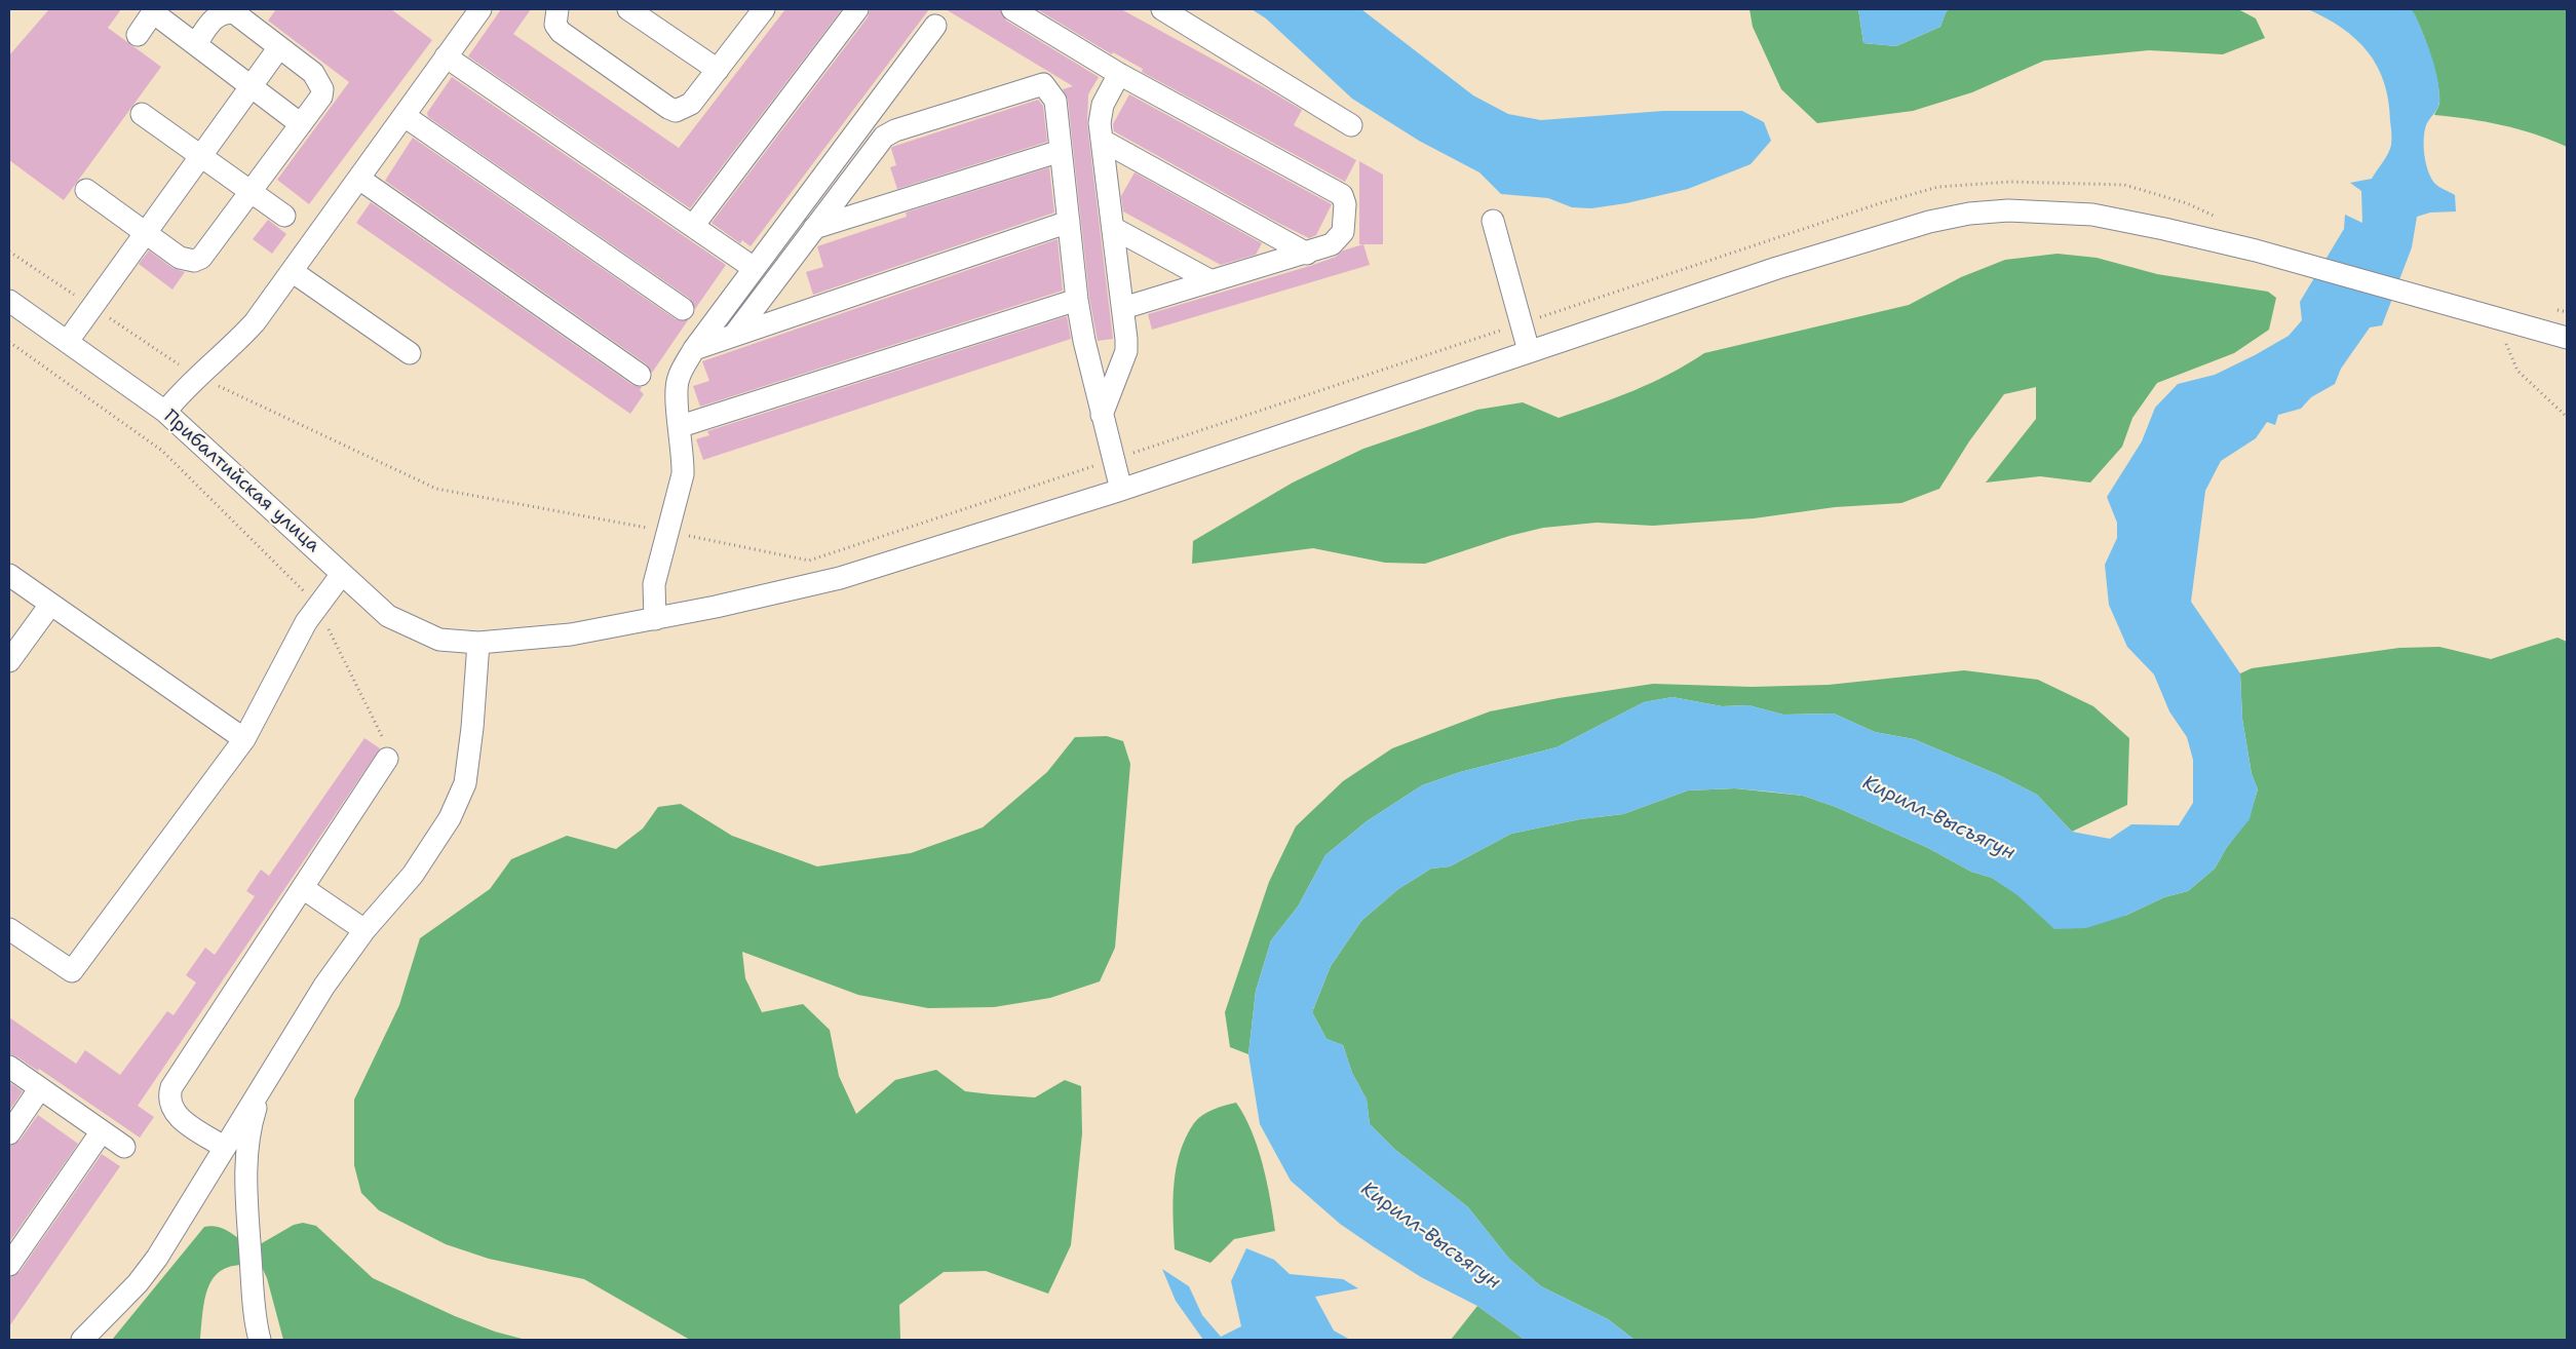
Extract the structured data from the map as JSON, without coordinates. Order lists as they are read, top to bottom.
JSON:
{
  "streets": {
    "street": ["Прибалтийская улица"]
  },
  "water": ["Кирилл-Высъягун"]
}
